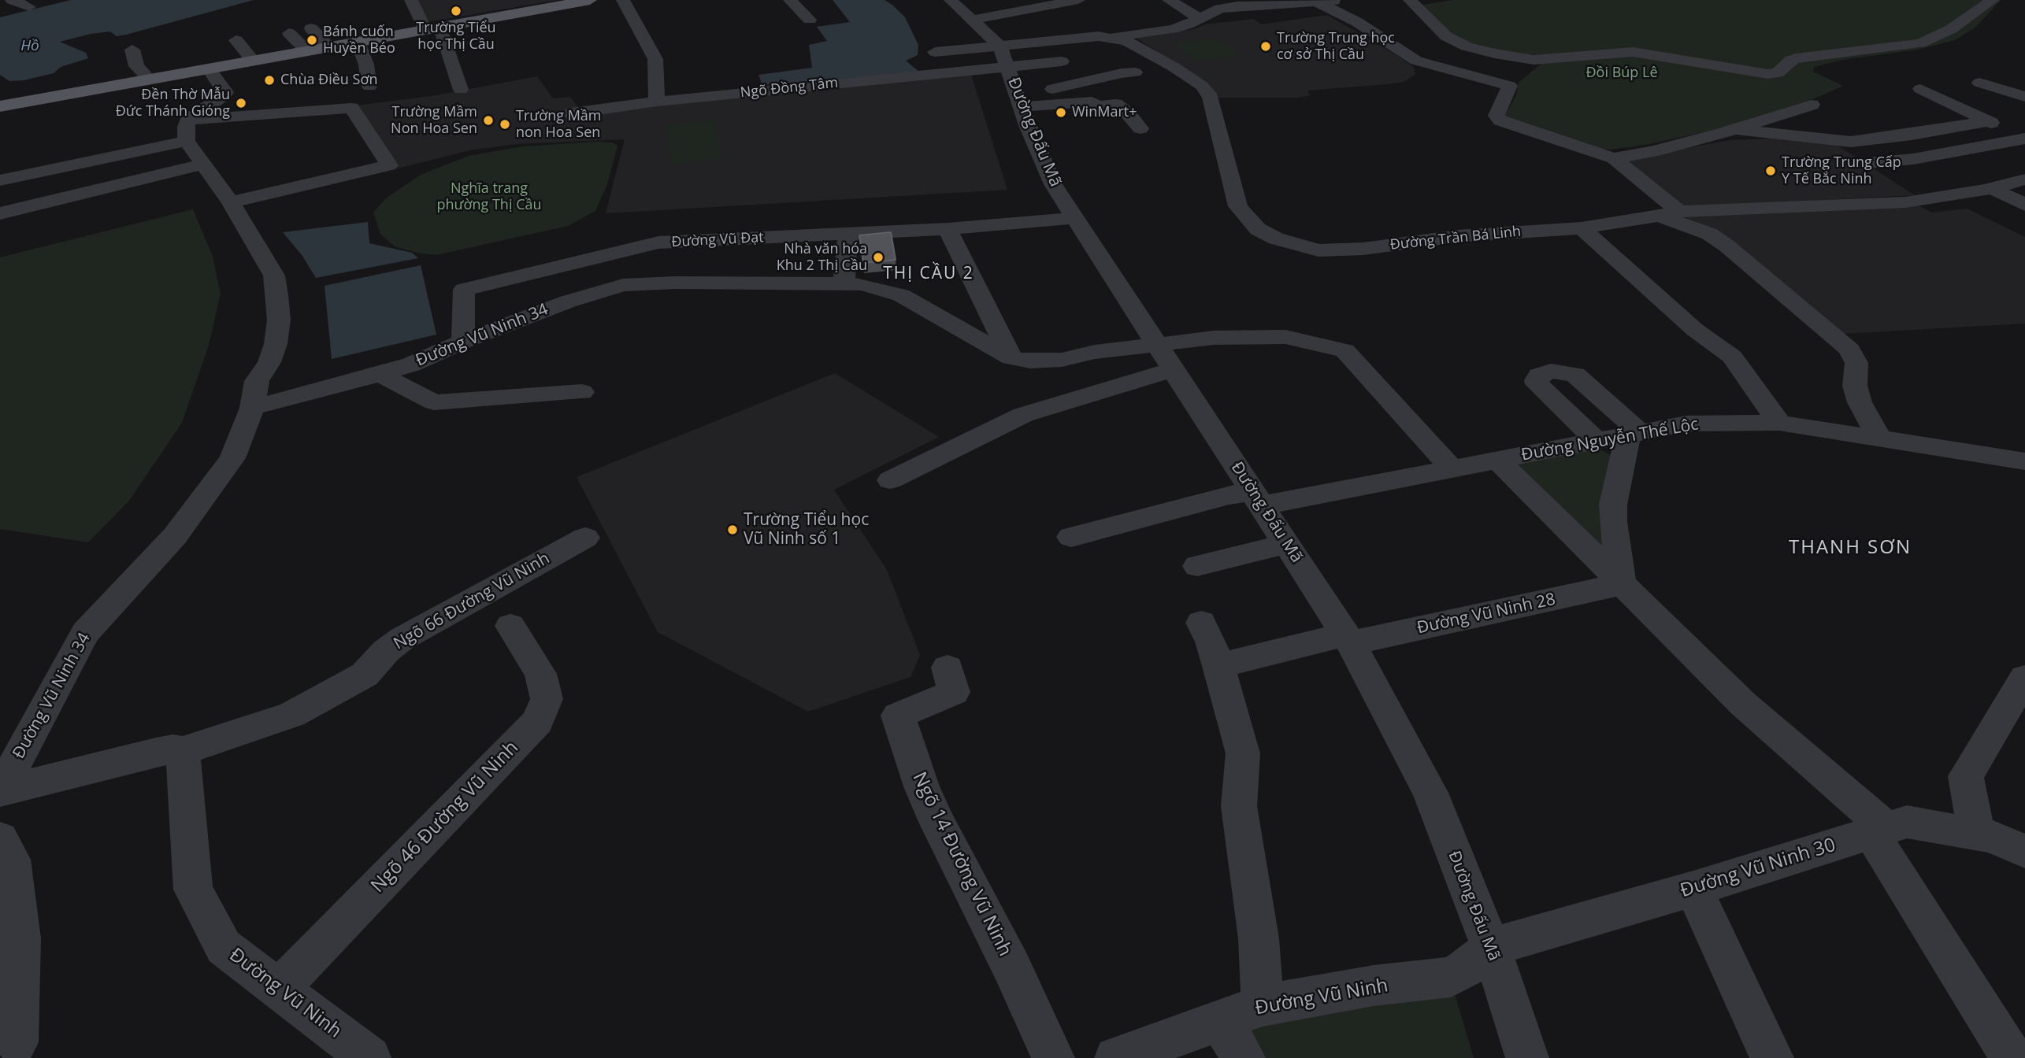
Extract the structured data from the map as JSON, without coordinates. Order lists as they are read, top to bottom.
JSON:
{
  "streets": {
    "street": [
      "Ngõ Đồng Tâm",
      "Đường Đấu Mã",
      "Đường Trần Bá Linh",
      "Đường Vũ Đạt",
      "Đường Vũ Ninh 34",
      "Đường Nguyễn Thế Lộc",
      "Ngõ 66 Đường Vũ Ninh",
      "Đường Vũ Ninh 28",
      "Ngõ 46 Đường Vũ Ninh",
      "Ngõ 14 Đường Vũ Ninh",
      "Đường Vũ Ninh 30",
      "Đường Vũ Ninh"
    ]
  },
  "crossings": [
    ["Ngõ Đồng Tâm", "Đường Đấu Mã"],
    ["Ngõ Đồng Tâm", "Đường Trần Bá Linh"],
    ["Đường Đấu Mã", "Đường Trần Bá Linh"],
    ["Đường Đấu Mã", "Đường Vũ Đạt"],
    ["Đường Đấu Mã", "Đường Vũ Ninh 34"],
    ["Đường Đấu Mã", "Đường Nguyễn Thế Lộc"],
    ["Đường Đấu Mã", "Đường Vũ Ninh 28"],
    ["Đường Đấu Mã", "Đường Vũ Ninh 30"],
    ["Đường Đấu Mã", "Đường Vũ Ninh"],
    ["Đường Vũ Đạt", "Đường Vũ Ninh 34"],
    ["Ngõ 66 Đường Vũ Ninh", "Đường Vũ Ninh"],
    ["Ngõ 46 Đường Vũ Ninh", "Đường Vũ Ninh"],
    ["Đường Vũ Ninh 30", "Đường Vũ Ninh"]
  ],
  "districts": ["THỊ CẦU 2", "THANH SƠN"],
  "water": ["Hồ"],
  "parks": ["Đồi Búp Lê", "Nghĩa trang phường Thị Cầu"],
  "places": [
    "Trường Tiểu học Thị Cầu",
    "Bánh cuốn Huyền Béo",
    "Trường Trung học cơ sở Thị Cầu",
    "Chùa Điều Sơn",
    "Đền Thờ Mẫu Đức Thánh Gióng",
    "WinMart+",
    "Trường Mầm Non Hoa Sen",
    "Trường Mầm non Hoa Sen",
    "Trường Trung Cấp Y Tế Bắc Ninh",
    "Nhà văn hóa Khu 2 Thị Cầu",
    "Trường Tiểu học Vũ Ninh số 1"
  ]
}
